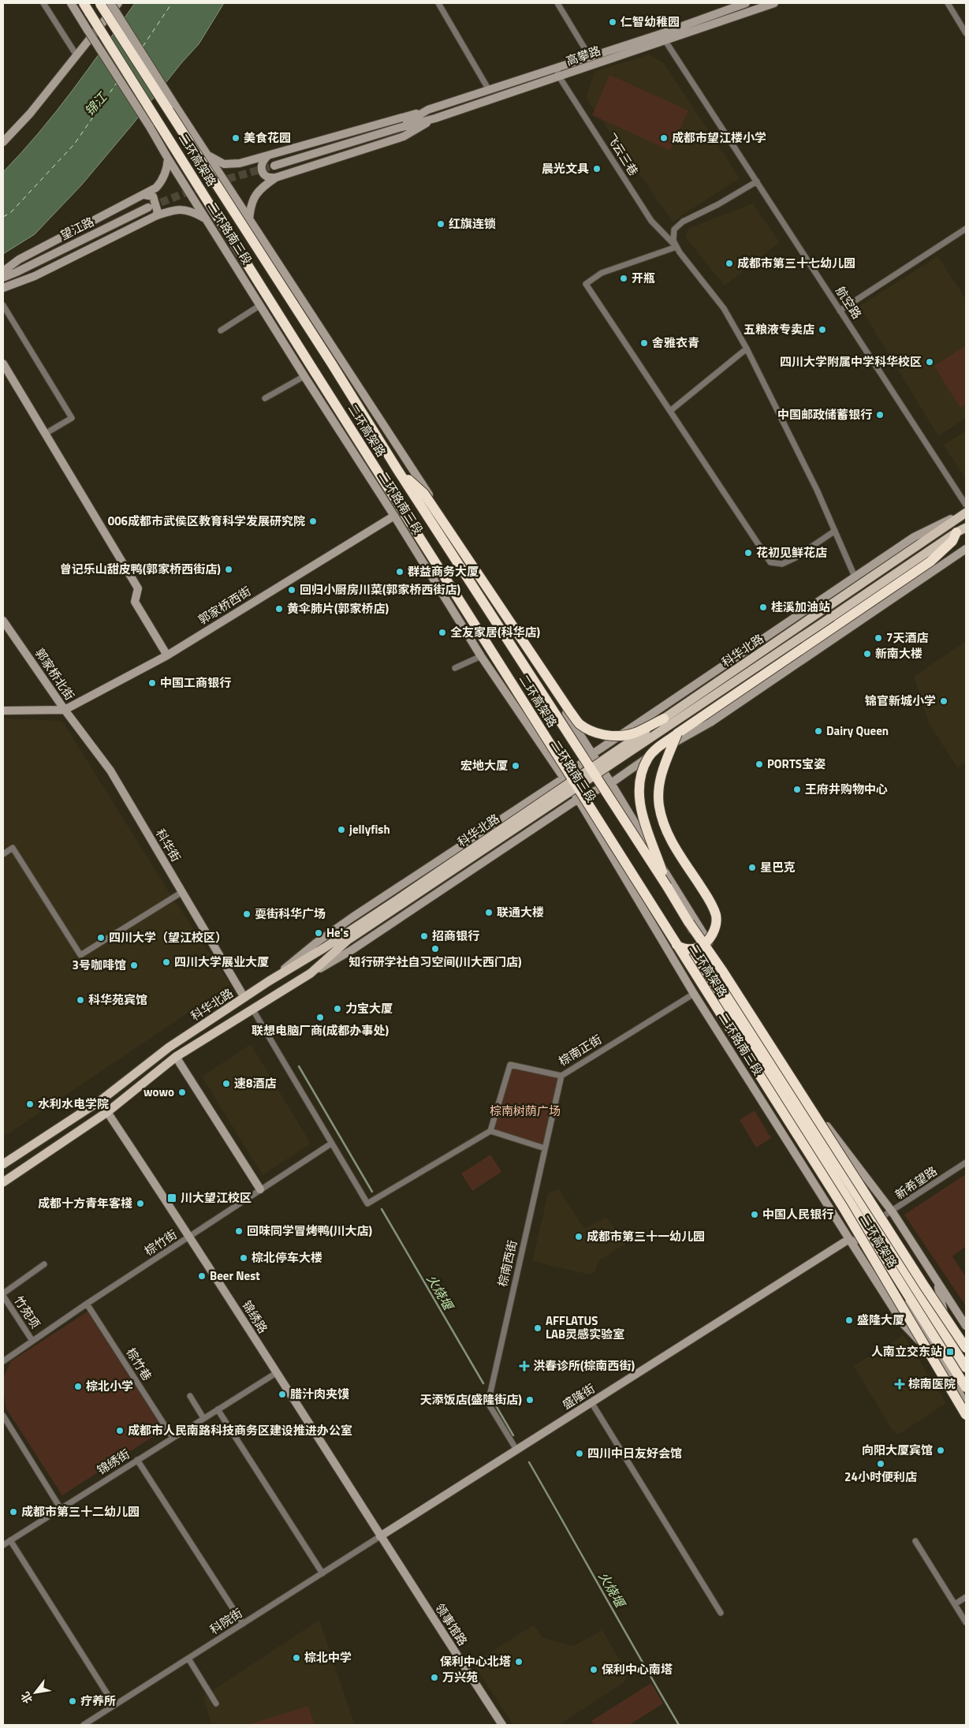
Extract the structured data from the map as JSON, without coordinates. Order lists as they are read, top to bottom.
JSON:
{
  "streets": {
    "highway": ["二环高架路"],
    "main road": [
      "高攀路",
      "望江路",
      "二环路南三段",
      "郭家桥西街",
      "科华北路",
      "郭家桥北街",
      "科华街",
      "锦绣路",
      "盛隆街",
      "领事馆路"
    ],
    "street": [
      "飞云三巷",
      "航空路",
      "棕南正街",
      "新希望路",
      "棕竹街",
      "棕南西街",
      "竹苑项",
      "棕竹巷",
      "锦绣街",
      "科院街"
    ]
  },
  "crossings": [
    ["高攀路", "飞云三巷"],
    ["高攀路", "航空路"],
    ["二环路南三段", "郭家桥西街"],
    ["二环路南三段", "棕南正街"],
    ["二环路南三段", "新希望路"],
    ["二环路南三段", "盛隆街"],
    ["郭家桥西街", "郭家桥北街"],
    ["郭家桥西街", "科华街"],
    ["科华北路", "科华街"],
    ["科华北路", "锦绣路"],
    ["郭家桥北街", "科华街"],
    ["棕南正街", "棕南西街"],
    ["棕竹街", "竹苑项"],
    ["棕竹街", "锦绣路"],
    ["棕竹街", "棕竹巷"],
    ["棕南西街", "盛隆街"],
    ["锦绣路", "盛隆街"],
    ["锦绣路", "锦绣街"],
    ["锦绣路", "科院街"],
    ["锦绣路", "领事馆路"],
    ["棕竹巷", "锦绣街"],
    ["盛隆街", "科院街"],
    ["盛隆街", "领事馆路"],
    ["科院街", "领事馆路"]
  ],
  "water": ["锦江", "火烧堰"],
  "parks": ["棕南树荫广场"],
  "places": {
    "other": [
      "仁智幼稚园",
      "美食花园",
      "成都市望江楼小学",
      "晨光文具",
      "红旗连锁",
      "成都市第三十七幼儿园",
      "开瓶",
      "五粮液专卖店",
      "舍雅衣青",
      "四川大学附属中学科华校区",
      "中国邮政储蓄银行",
      "006成都市武侯区教育科学发展研究院",
      "花初见鲜花店",
      "曾记乐山甜皮鸭(郭家桥西街店)",
      "群益商务大厦",
      "回归小厨房川菜(郭家桥西街店)",
      "桂溪加油站",
      "黄伞肺片(郭家桥店)",
      "全友家居(科华店)",
      "7天酒店",
      "新南大楼",
      "中国工商银行",
      "锦官新城小学",
      "Dairy Queen",
      "PORTS宝姿",
      "宏地大厦",
      "王府井购物中心",
      "jellyfish",
      "星巴克",
      "联通大楼",
      "耍街科华广场",
      "He's",
      "招商银行",
      "四川大学（望江校区）",
      "知行研学社自习空间(川大西门店)",
      "四川大学展业大厦",
      "3号咖啡馆",
      "科华苑宾馆",
      "力宝大厦",
      "联想电脑厂商(成都办事处)",
      "速8酒店",
      "wowo",
      "水利水电学院",
      "成都十方青年客棧",
      "中国人民银行",
      "回味同学冒烤鸭(川大店)",
      "成都市第三十一幼儿园",
      "棕北停车大楼",
      "Beer Nest",
      "盛隆大厦",
      "AFFLATUS LAB灵感实验室",
      "棕北小学",
      "腊汁肉夹馍",
      "天添饭店(盛隆街店)",
      "成都市人民南路科技商务区建设推进办公室",
      "向阳大厦宾馆",
      "四川中日友好会馆",
      "24小时便利店",
      "成都市第三十二幼儿园",
      "棕北中学",
      "保利中心北塔",
      "保利中心南塔",
      "万兴苑",
      "疗养所"
    ],
    "transit": ["川大望江校区", "人南立交东站"],
    "health": ["洪春诊所(棕南西街)", "棕南医院"]
  },
  "north": "bottom left"
}
